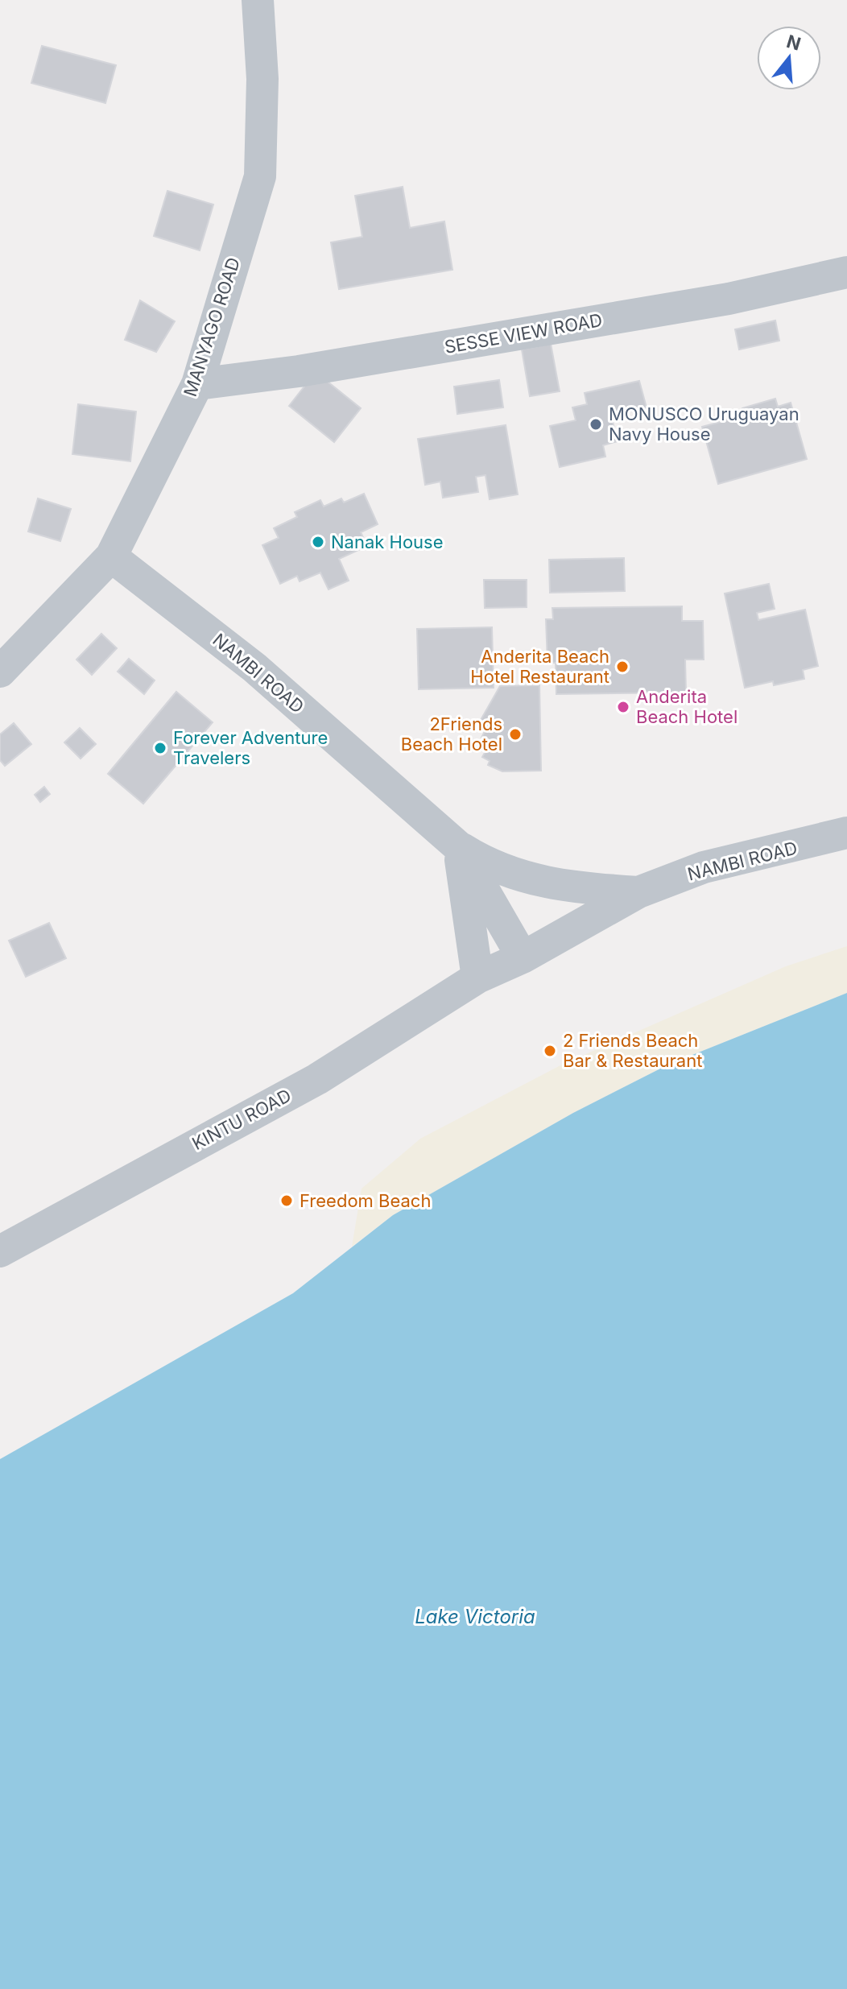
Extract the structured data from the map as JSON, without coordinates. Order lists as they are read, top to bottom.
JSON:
{
  "streets": {
    "street": [
      "MANYAGO ROAD",
      "SESSE VIEW ROAD",
      "NAMBI ROAD",
      "KINTU ROAD"
    ]
  },
  "crossings": [
    ["MANYAGO ROAD", "SESSE VIEW ROAD"],
    ["MANYAGO ROAD", "NAMBI ROAD"],
    ["NAMBI ROAD", "KINTU ROAD"]
  ],
  "water": ["Lake Victoria"],
  "places": [
    "MONUSCO Uruguayan Navy House",
    "Nanak House",
    "Anderita Beach Hotel Restaurant",
    "Anderita Beach Hotel",
    "2Friends Beach Hotel",
    "Forever Adventure Travelers",
    "2 Friends Beach Bar & Restaurant",
    "Freedom Beach"
  ],
  "north": "top"
}
